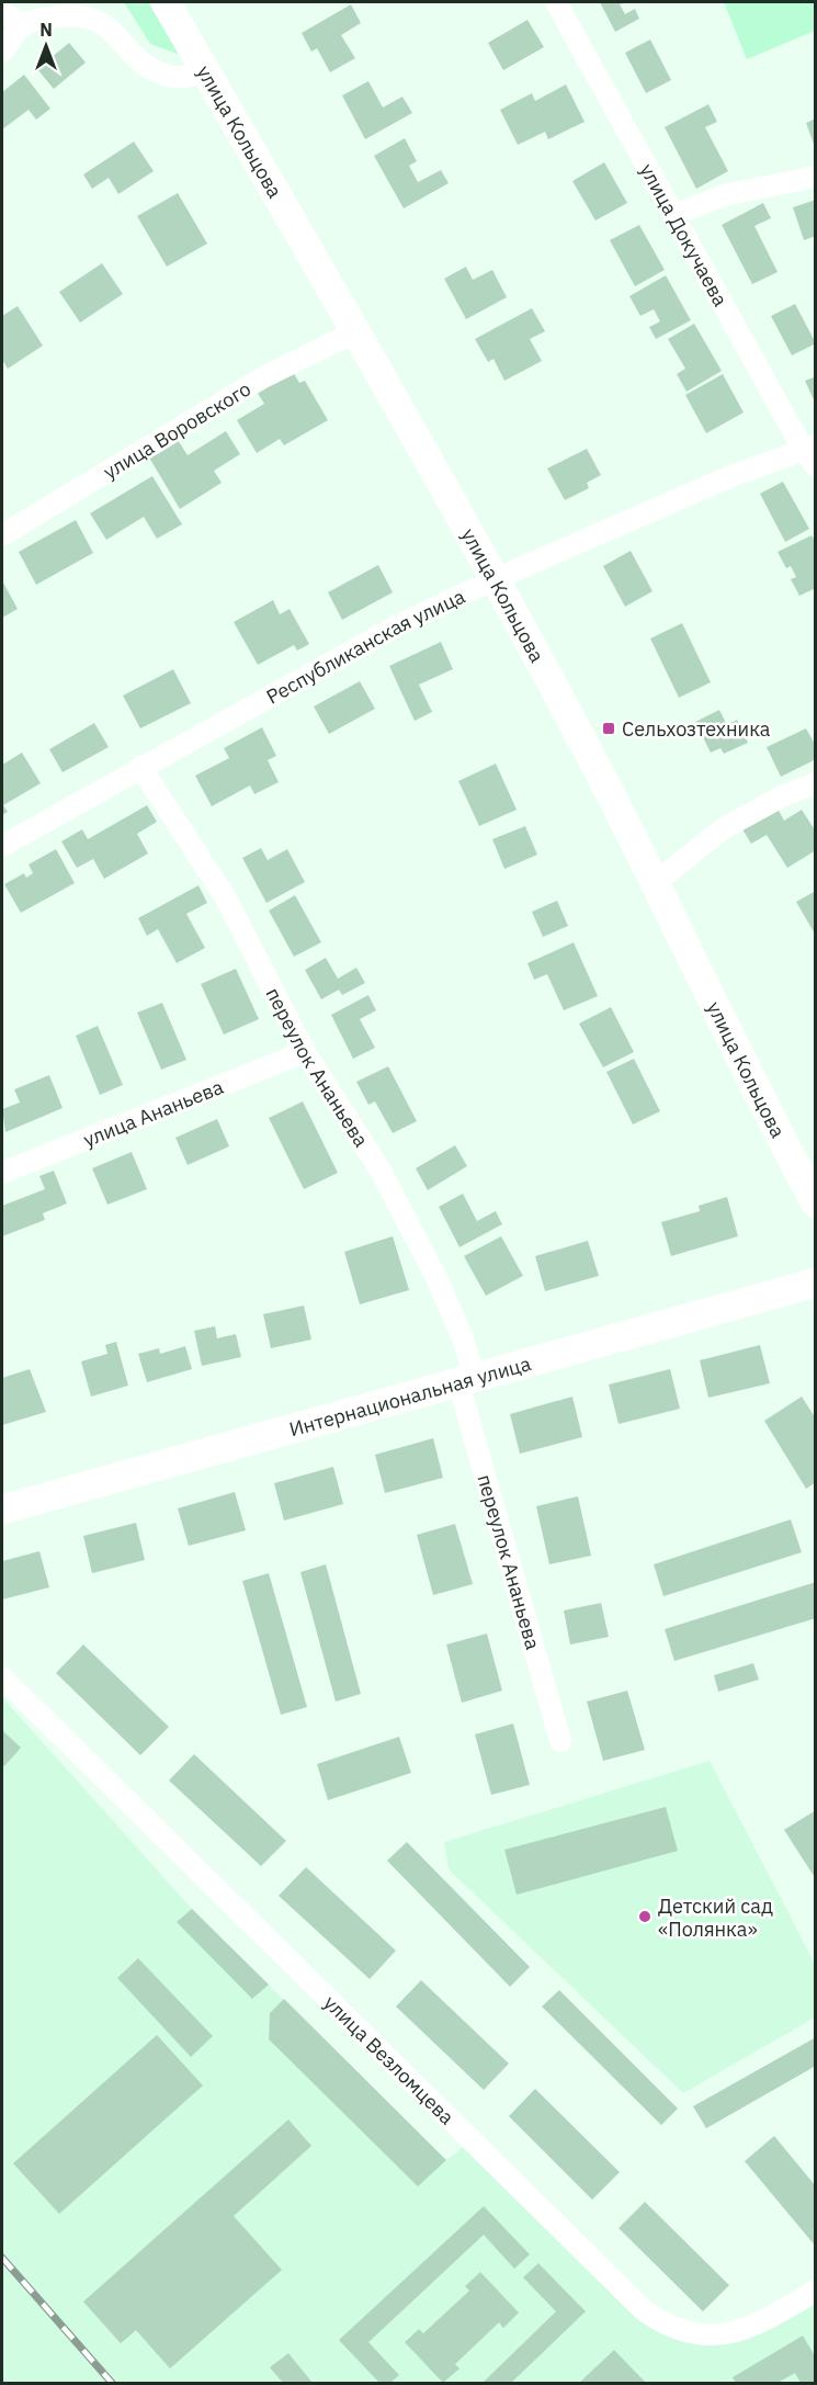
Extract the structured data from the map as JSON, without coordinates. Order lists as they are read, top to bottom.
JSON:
{
  "streets": {
    "main road": ["улица Кольцова", "Интернациональная улица"],
    "street": [
      "улица Докучаева",
      "улица Воровского",
      "Республиканская улица",
      "переулок Ананьева",
      "улица Ананьева",
      "улица Везломцева"
    ]
  },
  "crossings": [
    ["улица Кольцова", "улица Воровского"],
    ["улица Кольцова", "Республиканская улица"],
    ["улица Докучаева", "Республиканская улица"],
    ["Республиканская улица", "переулок Ананьева"],
    ["переулок Ананьева", "улица Ананьева"],
    ["переулок Ананьева", "Интернациональная улица"]
  ],
  "places": {
    "transit": ["Сельхозтехника"],
    "other": ["Детский сад «Полянка»"]
  },
  "north": "top"
}
